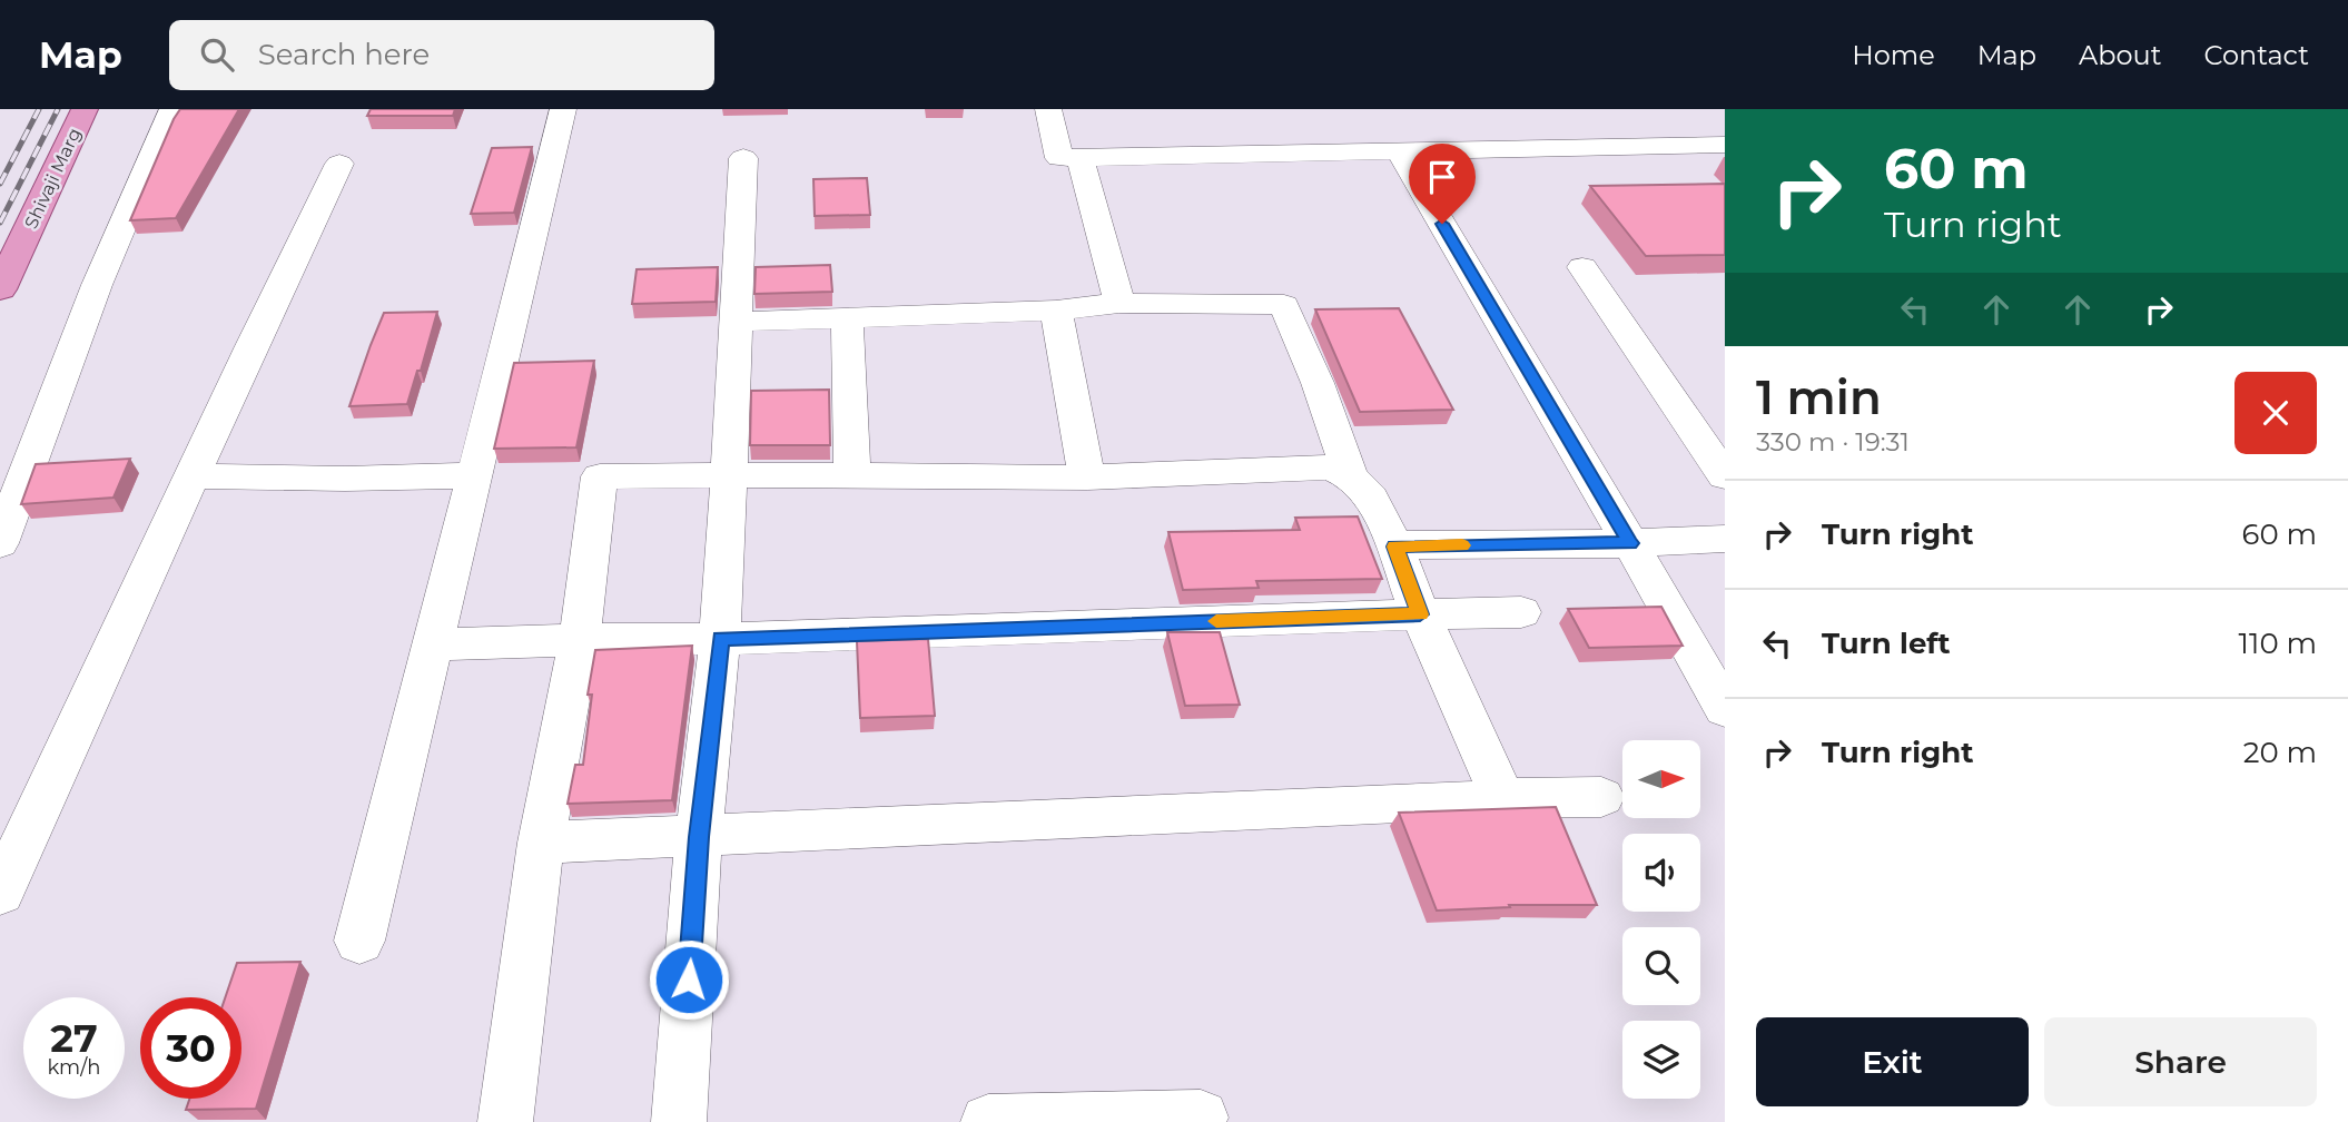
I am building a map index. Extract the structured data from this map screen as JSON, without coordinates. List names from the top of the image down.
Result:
{
  "streets": {
    "main road": ["Shivaji Marg"]
  },
  "north": "right",
  "page": {
    "header": "Map",
    "search": "Search here",
    "nav": [
      "Home",
      "Map",
      "About",
      "Contact"
    ],
    "turn": ["60 m", "Turn right"],
    "heading": ["1 min", "330 m · 19:31"],
    "list": [
      {
        "name": "Turn right",
        "value": "60 m"
      },
      {
        "name": "Turn left",
        "value": "110 m"
      },
      {
        "name": "Turn right",
        "value": "20 m"
      }
    ],
    "speed": "27 km/h",
    "limit": "30",
    "buttons": ["Exit", "Share"]
  }
}
